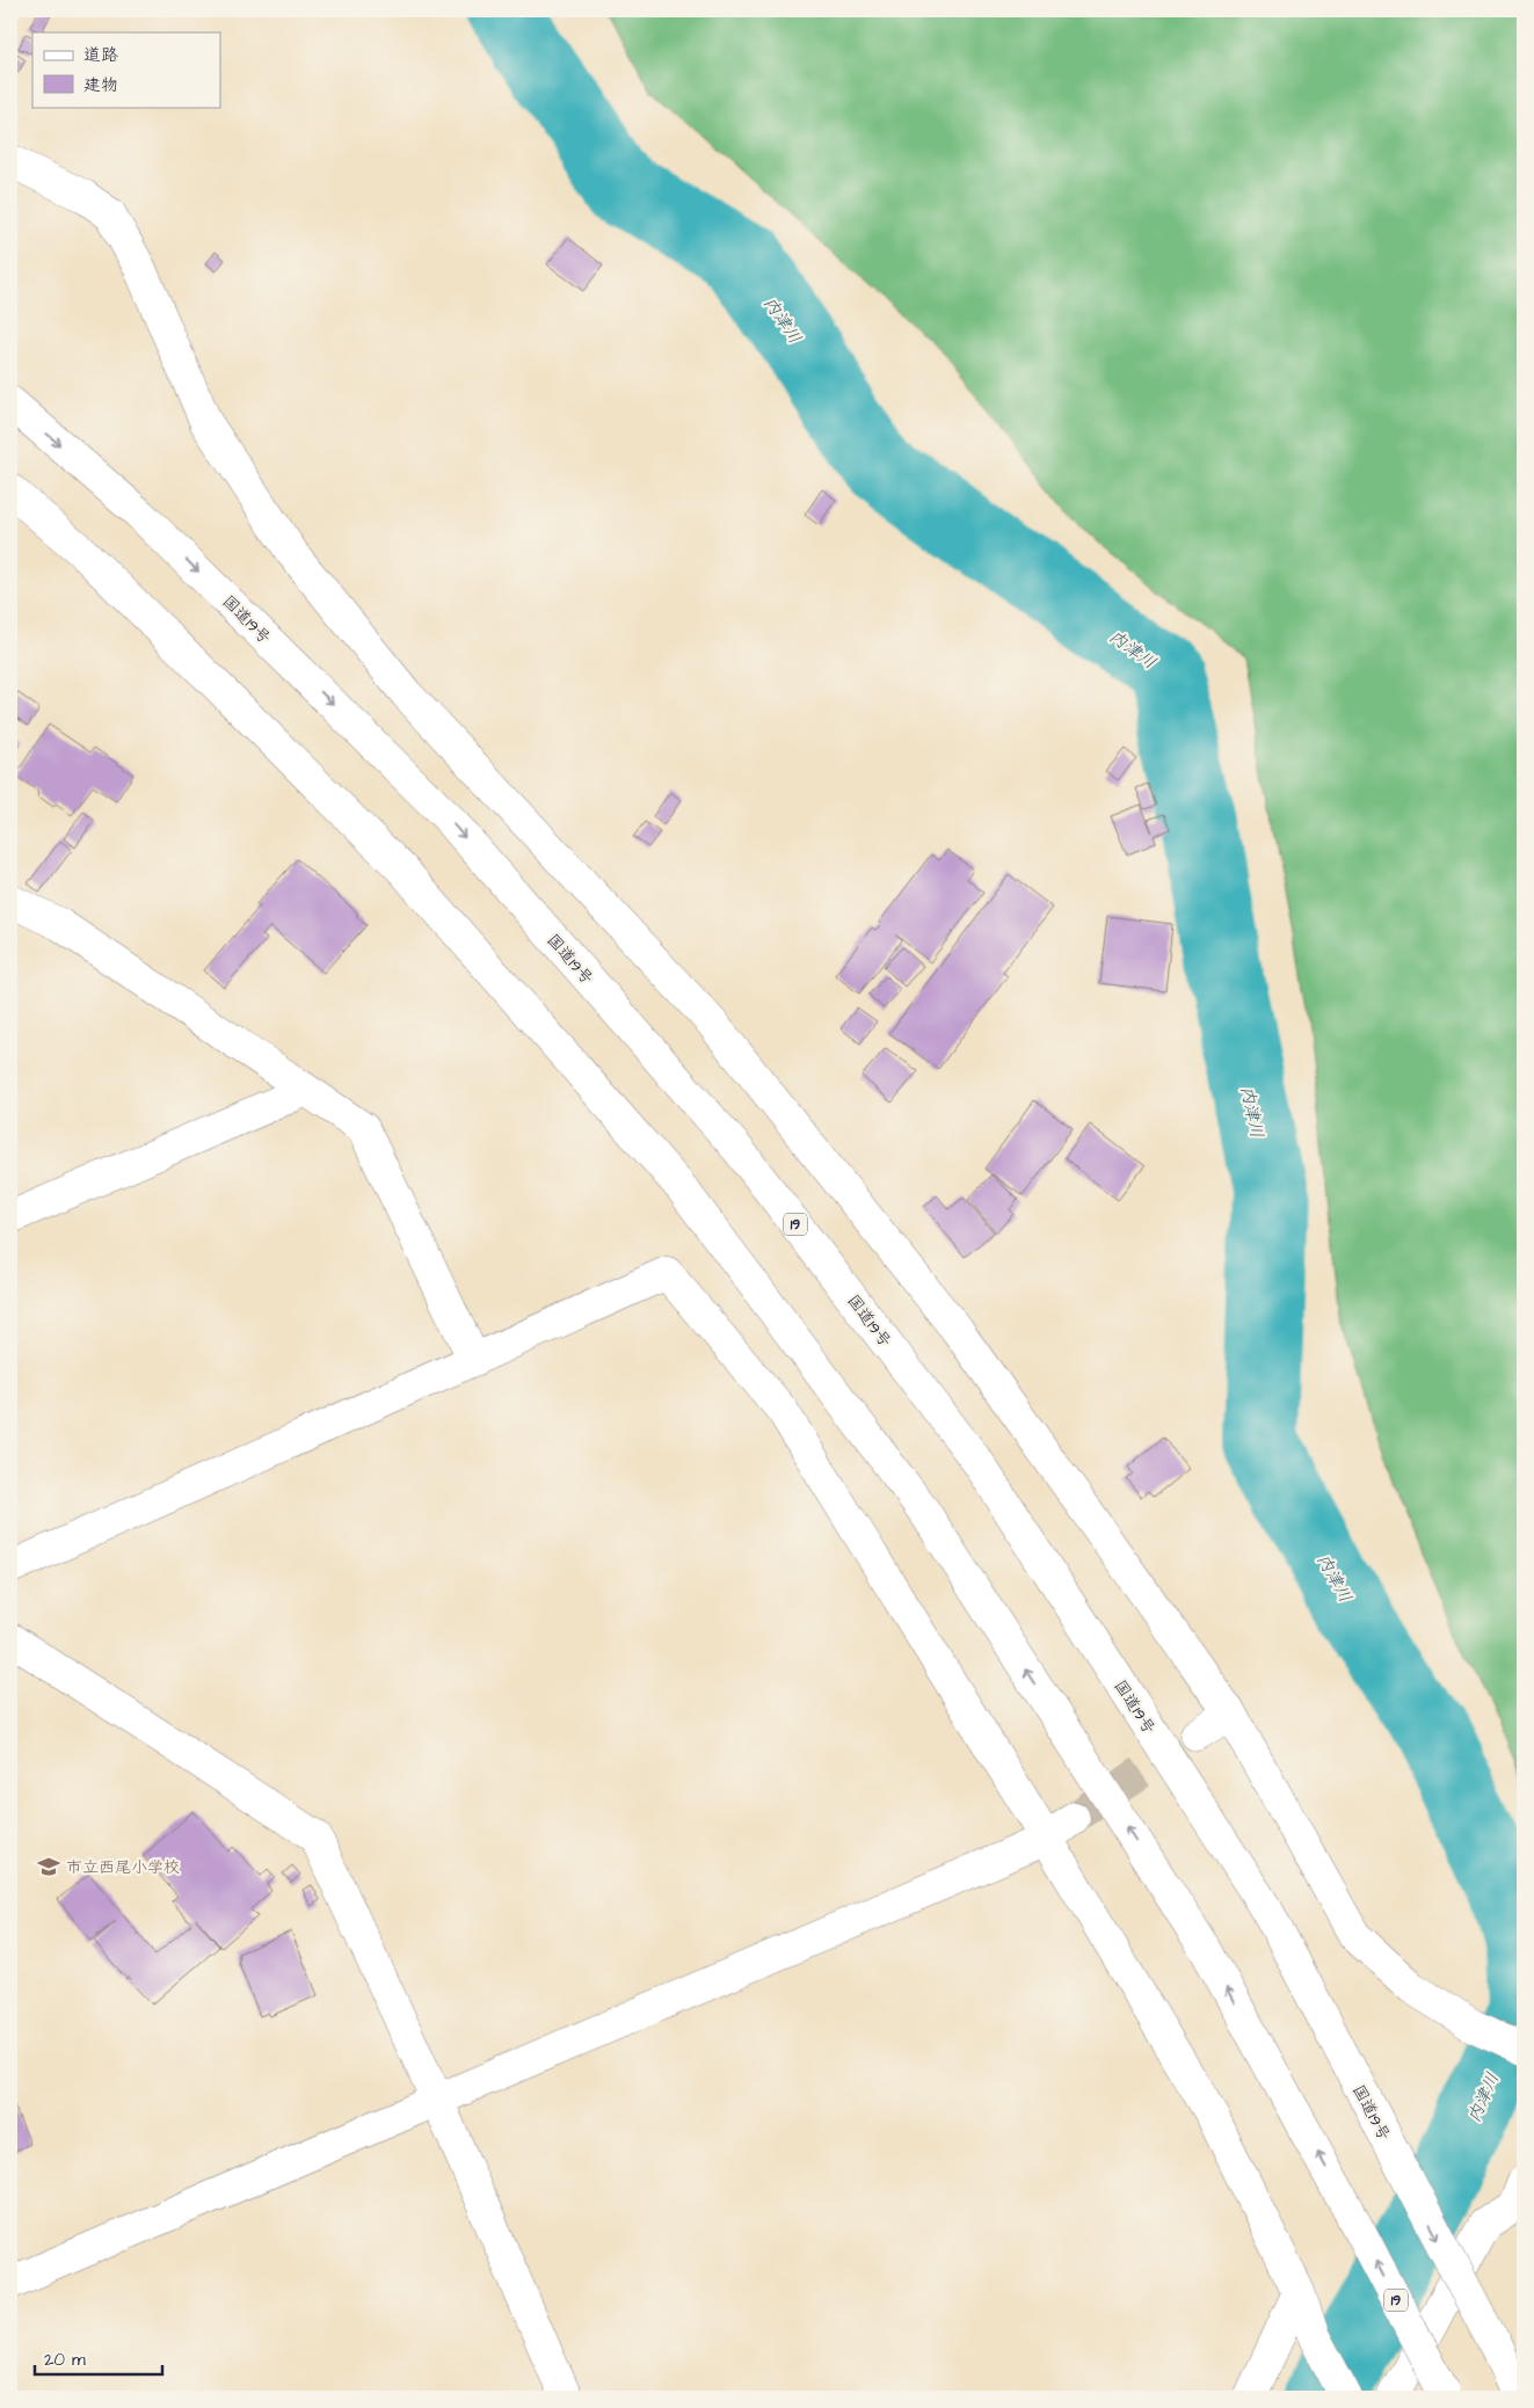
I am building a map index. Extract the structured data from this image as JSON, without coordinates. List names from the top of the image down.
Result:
{
  "streets": {
    "main road": ["国道19号", "19"]
  },
  "water": ["内津川"],
  "places": {
    "school or university": ["市立西尾小学校"]
  },
  "legend": ["道路", "建物"],
  "scale_bar": "20 m"
}
